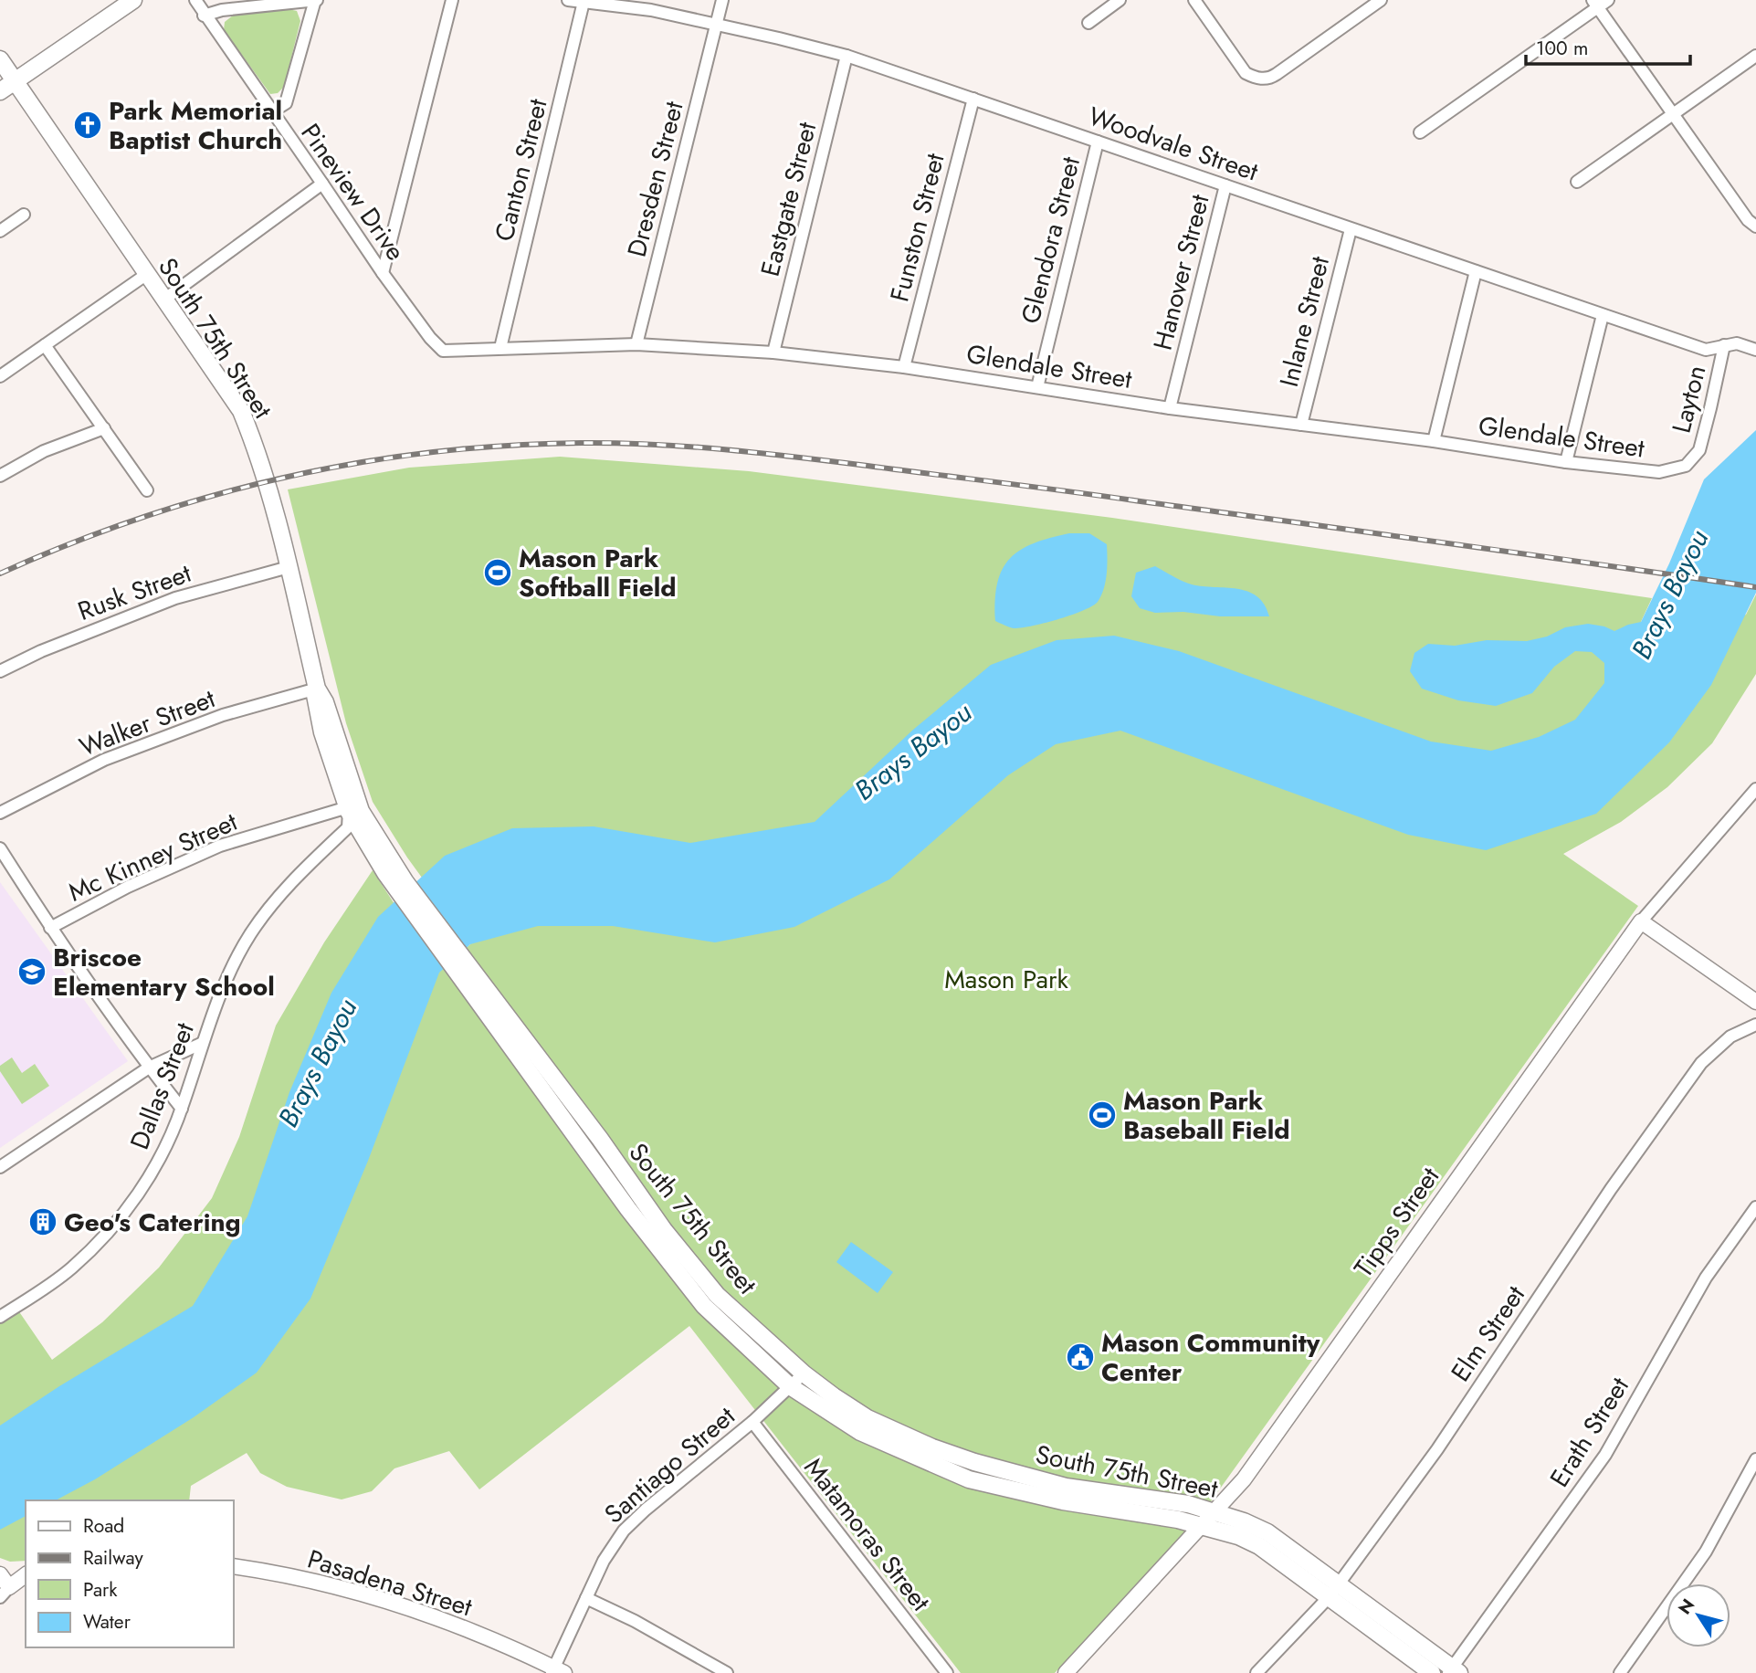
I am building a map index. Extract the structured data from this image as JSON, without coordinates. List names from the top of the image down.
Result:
{
  "streets": {
    "main road": ["South 75th Street"],
    "street": [
      "Woodvale Street",
      "Canton Street",
      "Dresden Street",
      "Pineview Drive",
      "Eastgate Street",
      "Funston Street",
      "Glendora Street",
      "Hanover Street",
      "Inlane Street",
      "Glendale Street",
      "Layton",
      "Rusk Street",
      "Walker Street",
      "Mc Kinney Street",
      "Dallas Street",
      "Tipps Street",
      "Elm Street",
      "Erath Street",
      "Santiago Street",
      "Matamoras Street",
      "Pasadena Street"
    ]
  },
  "crossings": [
    ["Woodvale Street", "Canton Street"],
    ["Woodvale Street", "Dresden Street"],
    ["Woodvale Street", "Eastgate Street"],
    ["Woodvale Street", "Funston Street"],
    ["Woodvale Street", "Glendora Street"],
    ["Woodvale Street", "Hanover Street"],
    ["Woodvale Street", "Inlane Street"],
    ["Woodvale Street", "Layton"],
    ["Canton Street", "Glendale Street"],
    ["Dresden Street", "Glendale Street"],
    ["Pineview Drive", "Glendale Street"],
    ["Eastgate Street", "Glendale Street"],
    ["Funston Street", "Glendale Street"],
    ["Glendora Street", "Glendale Street"],
    ["Hanover Street", "Glendale Street"],
    ["Inlane Street", "Glendale Street"],
    ["South 75th Street", "Rusk Street"],
    ["South 75th Street", "Walker Street"],
    ["South 75th Street", "Mc Kinney Street"],
    ["South 75th Street", "Dallas Street"],
    ["South 75th Street", "Tipps Street"],
    ["South 75th Street", "Elm Street"],
    ["South 75th Street", "Erath Street"],
    ["South 75th Street", "Santiago Street"],
    ["Glendale Street", "Layton"],
    ["Mc Kinney Street", "Dallas Street"],
    ["Santiago Street", "Matamoras Street"],
    ["Santiago Street", "Pasadena Street"]
  ],
  "water": ["Brays Bayou"],
  "parks": ["Mason Park"],
  "places": {
    "church": ["Park Memorial Baptist Church"],
    "sports": ["Mason Park Softball Field", "Mason Park Baseball Field"],
    "school or university": ["Briscoe Elementary School"],
    "building": ["Geo's Catering"],
    "public building": ["Mason Community Center"]
  },
  "legend": [
    "Road",
    "Railway",
    "Park",
    "Water"
  ],
  "scale_bar": "100 m",
  "north": "top left"
}
